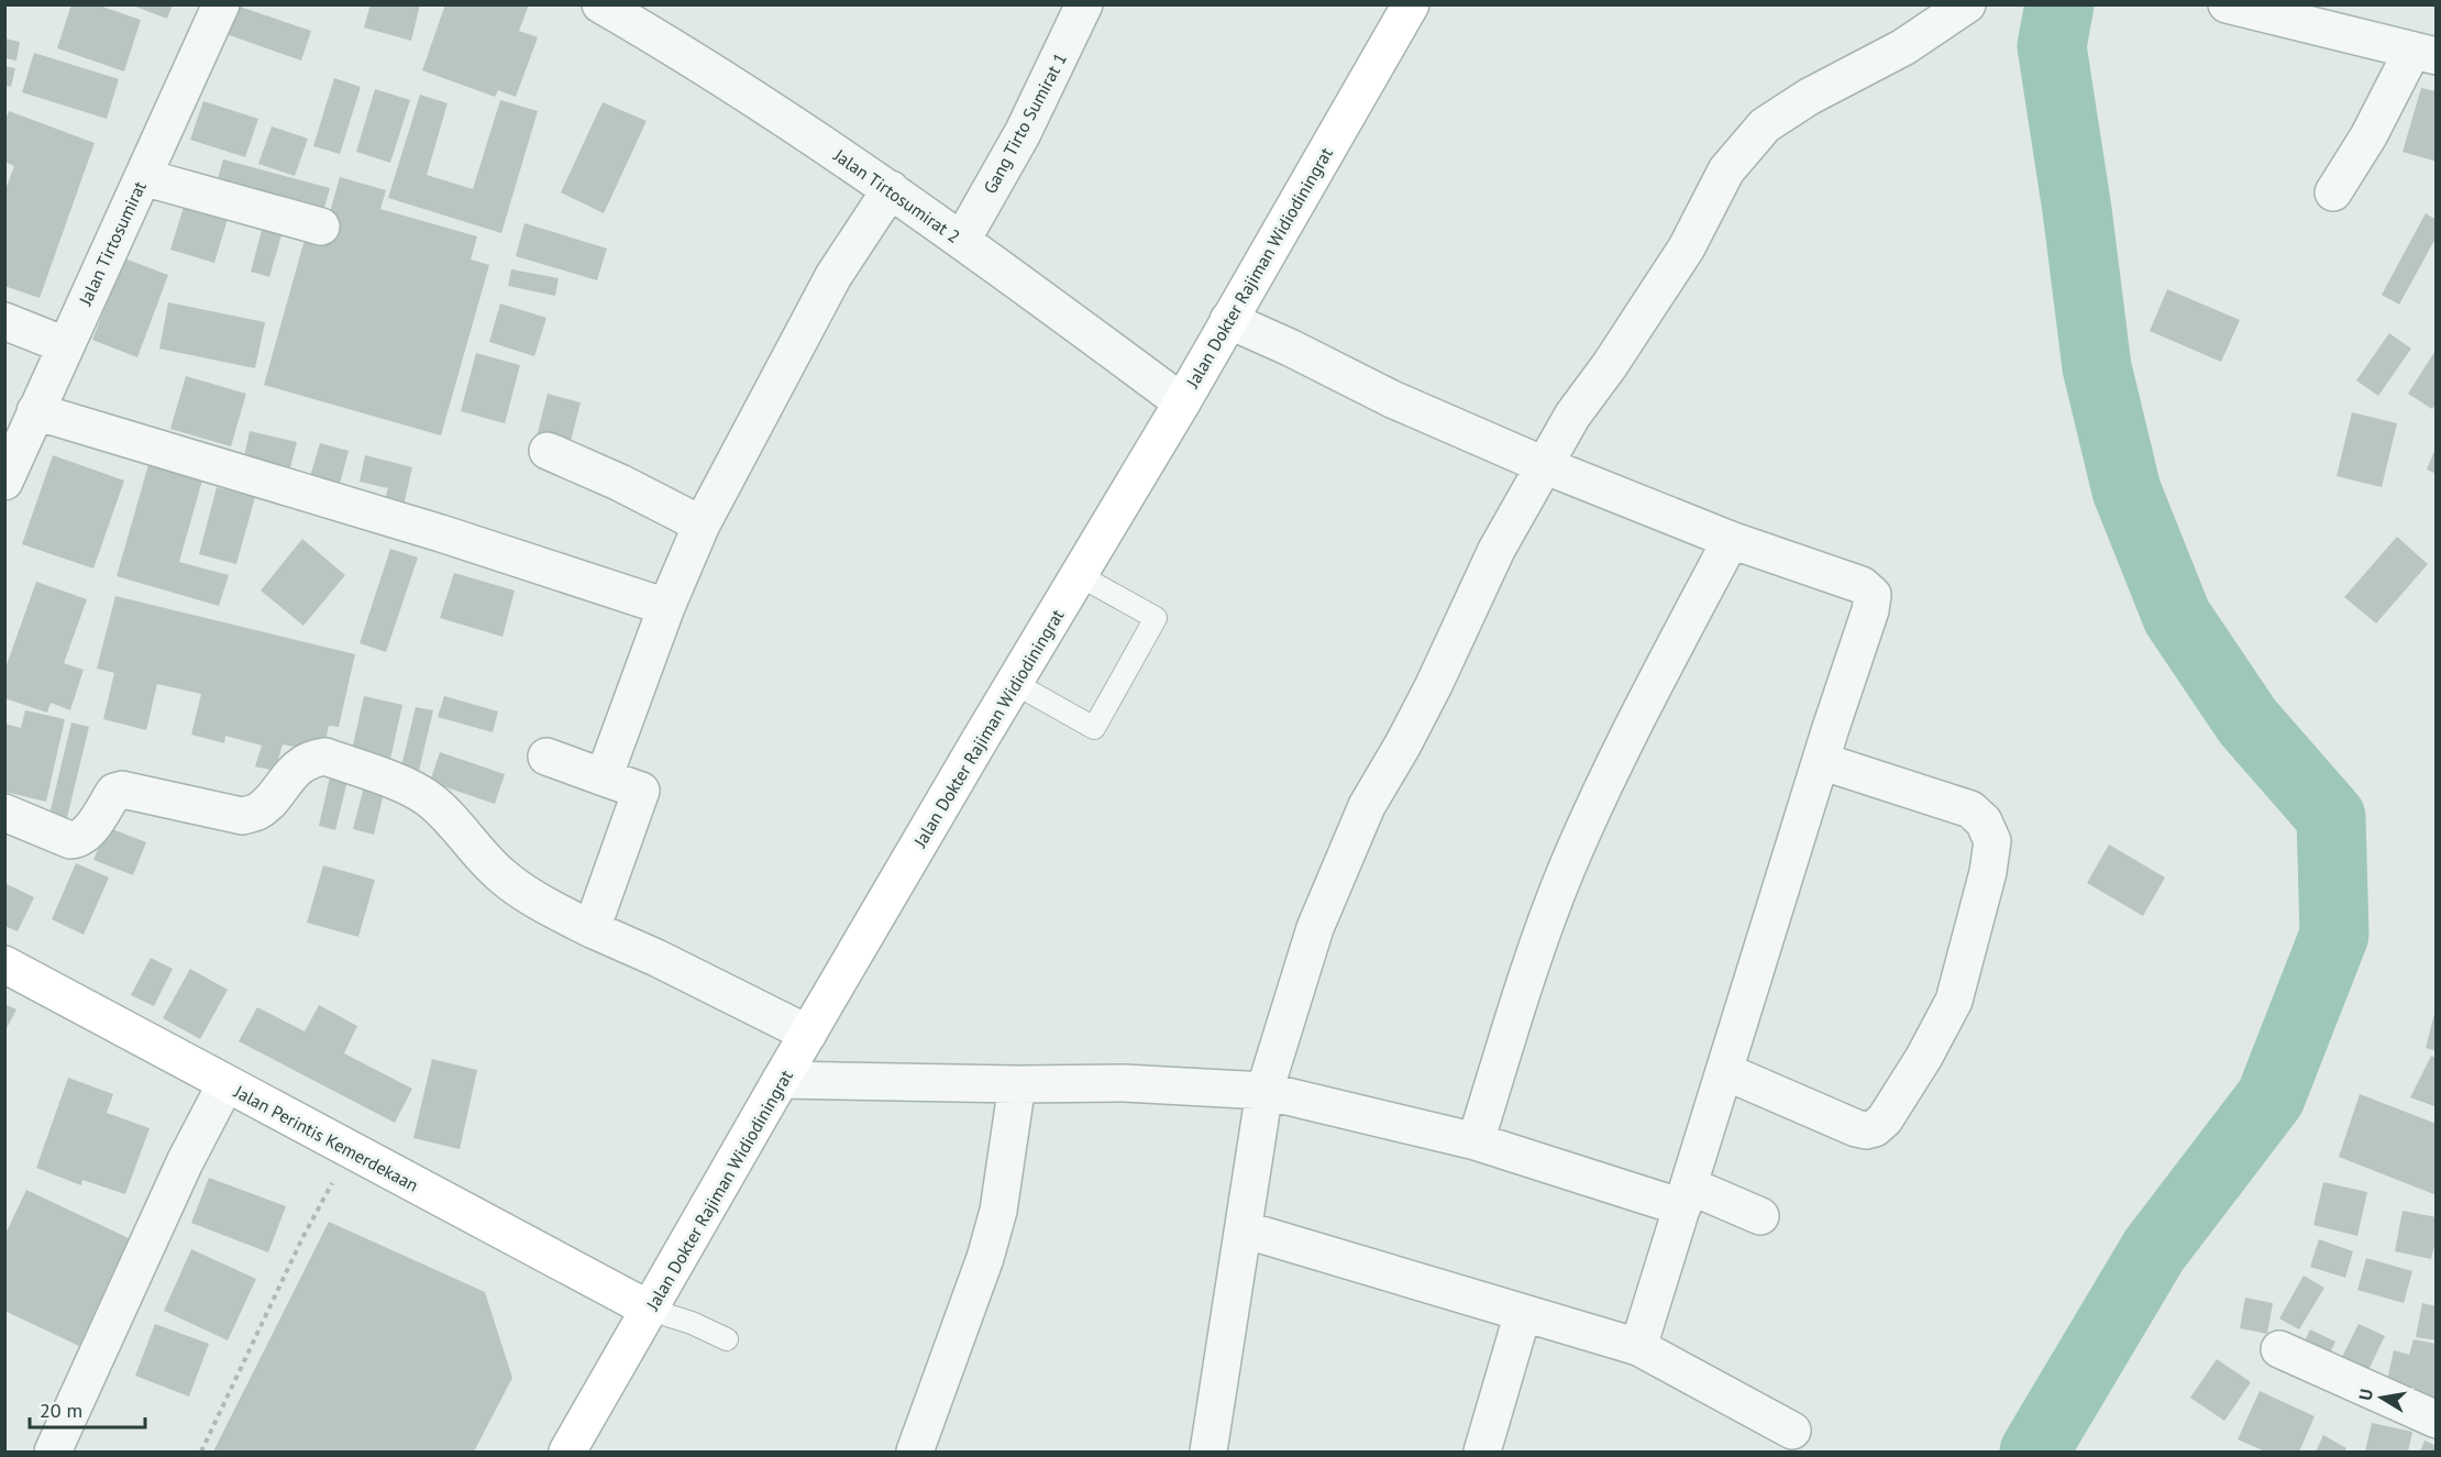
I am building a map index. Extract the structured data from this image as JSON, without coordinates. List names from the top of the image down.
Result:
{
  "streets": {
    "main road": ["Jalan Dokter Rajiman Widiodiningrat", "Jalan Perintis Kemerdekaan"],
    "street": ["Gang Tirto Sumirat 1", "Jalan Tirtosumirat 2", "Jalan Tirtosumirat"]
  },
  "crossings": [
    ["Gang Tirto Sumirat 1", "Jalan Tirtosumirat 2"],
    ["Jalan Tirtosumirat 2", "Jalan Dokter Rajiman Widiodiningrat"],
    ["Jalan Dokter Rajiman Widiodiningrat", "Jalan Perintis Kemerdekaan"]
  ],
  "scale_bar": "20 m",
  "north": "left"
}
